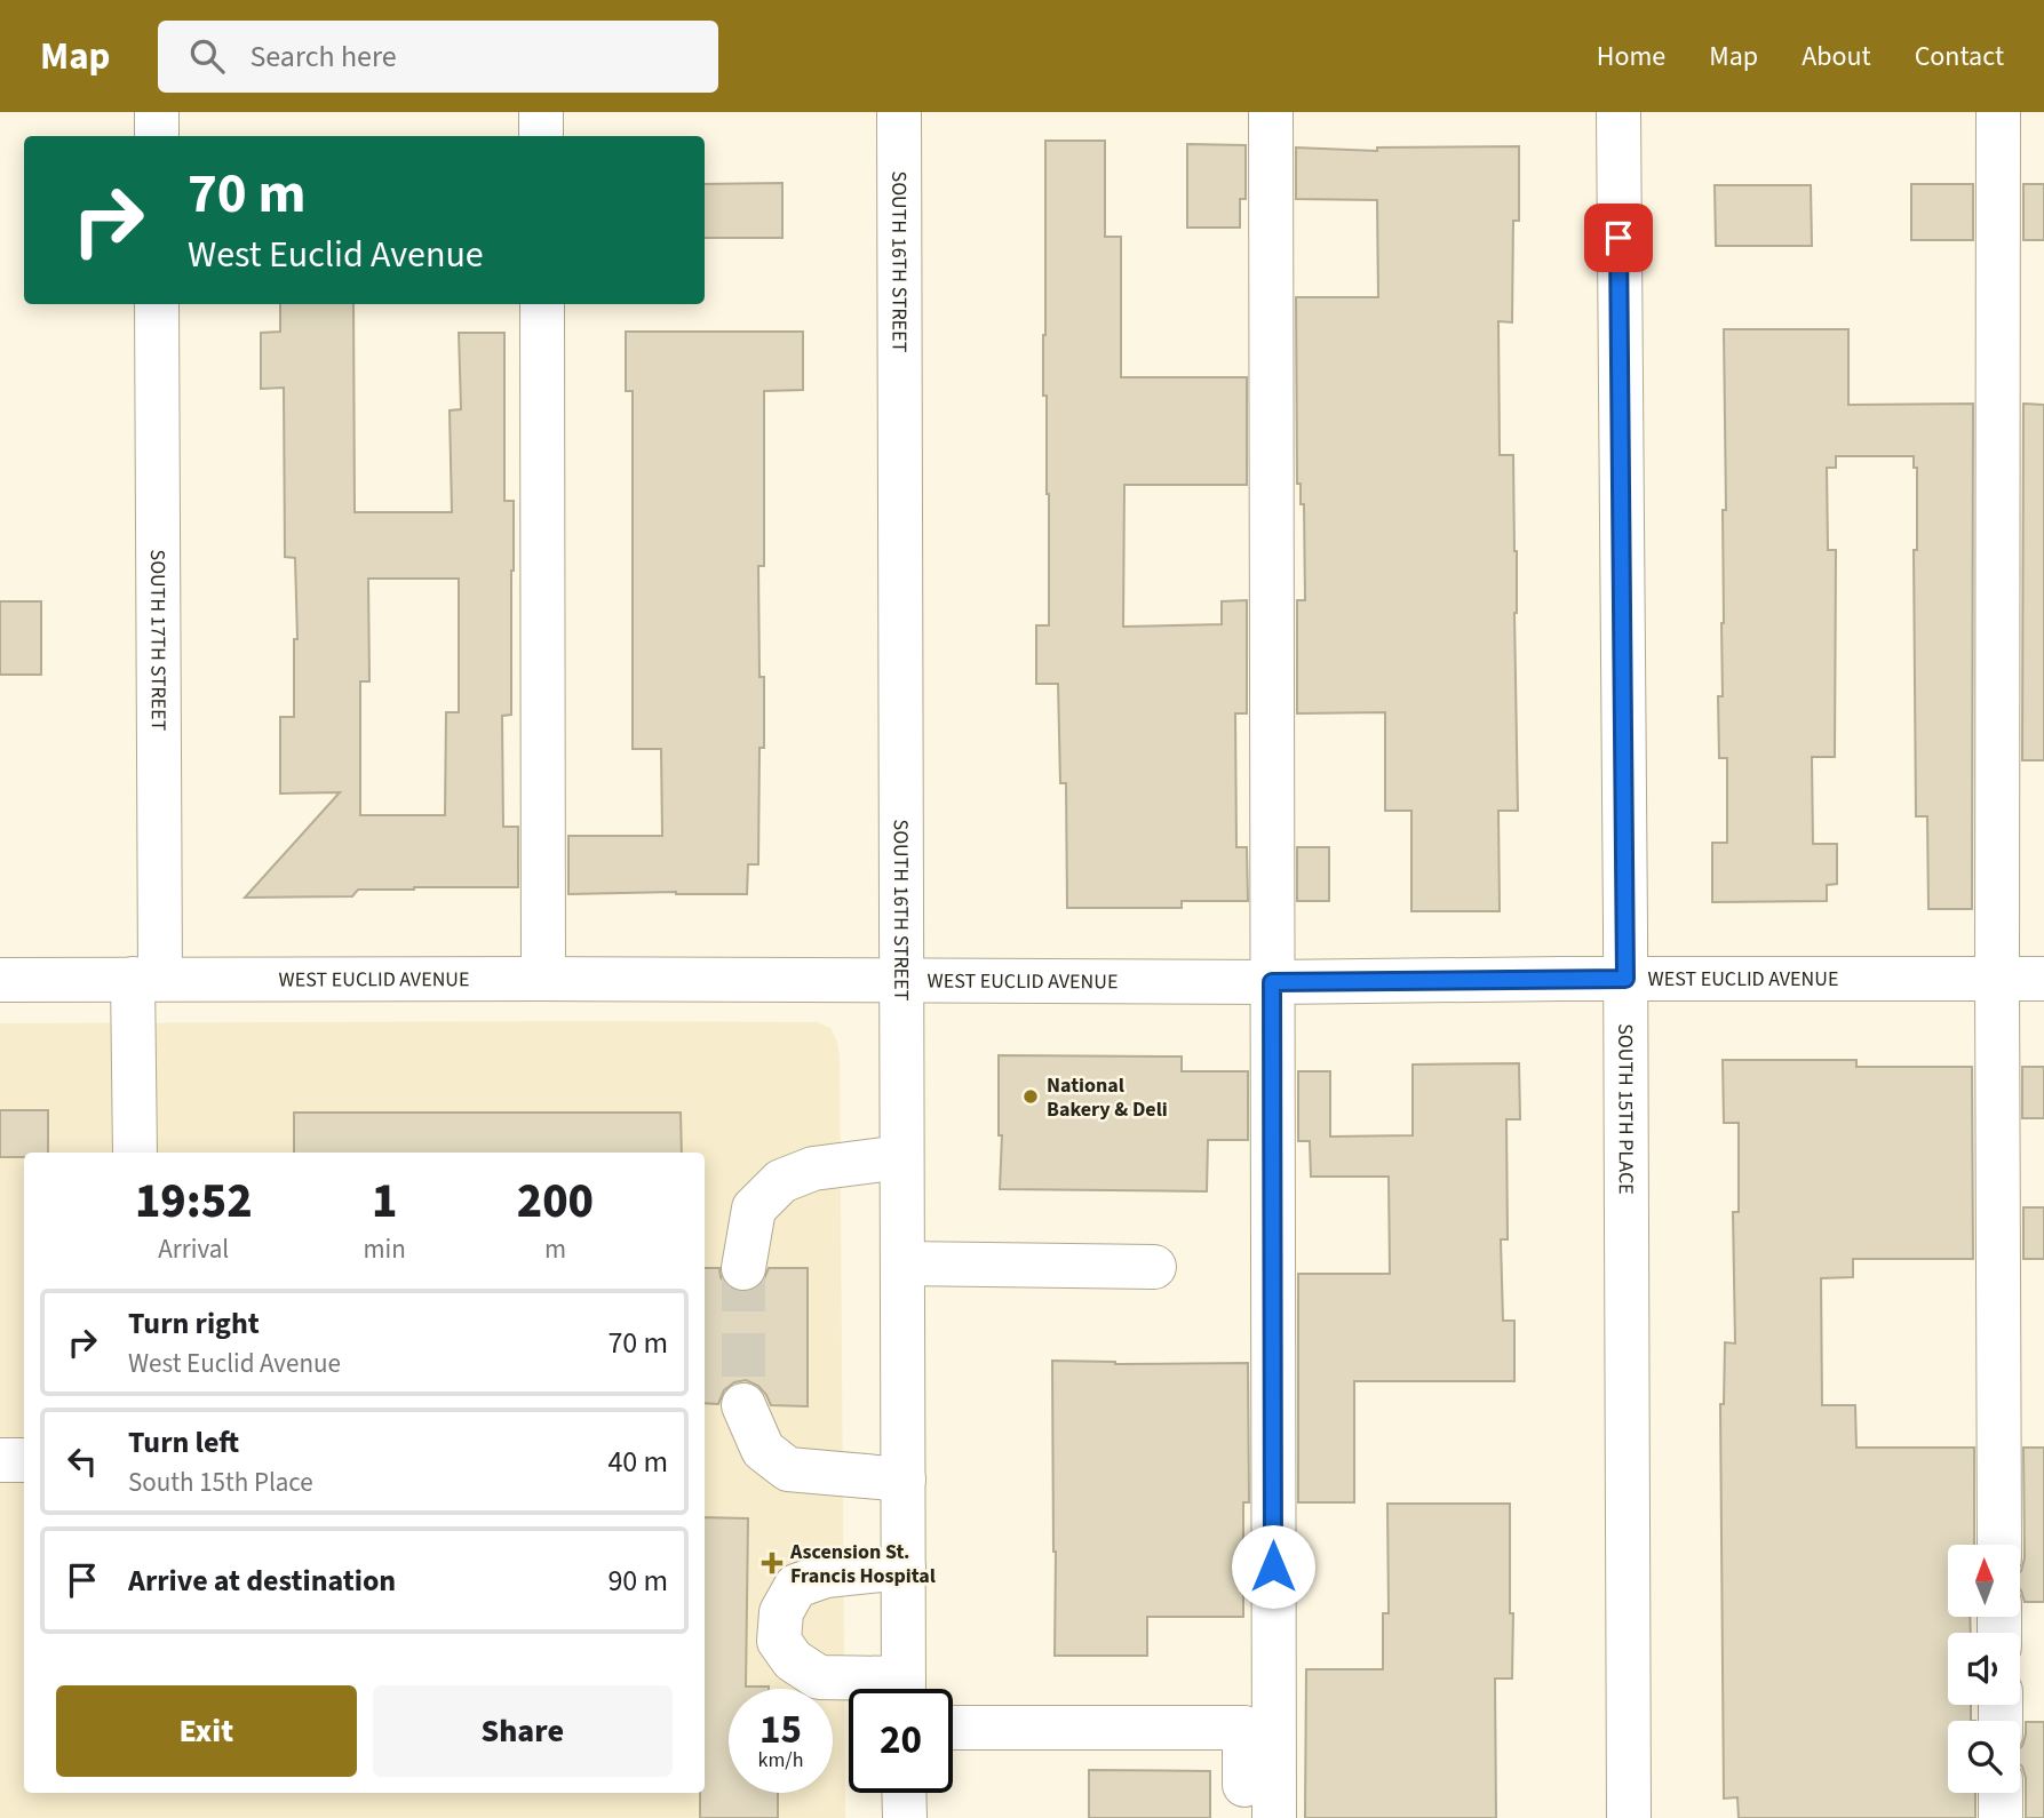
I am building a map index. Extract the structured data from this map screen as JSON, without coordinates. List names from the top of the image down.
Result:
{
  "streets": {
    "street": [
      "SOUTH 16TH STREET",
      "SOUTH 17TH STREET",
      "WEST EUCLID AVENUE",
      "SOUTH 15TH PLACE"
    ]
  },
  "crossings": [
    ["SOUTH 16TH STREET", "WEST EUCLID AVENUE"],
    ["SOUTH 17TH STREET", "WEST EUCLID AVENUE"],
    ["WEST EUCLID AVENUE", "SOUTH 15TH PLACE"]
  ],
  "places": {
    "other": ["National Bakery & Deli"],
    "health": ["Ascension St. Francis Hospital"]
  },
  "north": "top",
  "page": {
    "header": "Map",
    "search": "Search here",
    "nav": [
      "Home",
      "Map",
      "About",
      "Contact"
    ],
    "turn": ["70 m", "West Euclid Avenue"],
    "eta": [
      "19:52",
      "Arrival",
      "1",
      "min",
      "200",
      "m"
    ],
    "list": [
      {
        "name": "Turn right",
        "note": "West Euclid Avenue",
        "value": "70 m"
      },
      {
        "name": "Turn left",
        "note": "South 15th Place",
        "value": "40 m"
      },
      {
        "name": "Arrive at destination",
        "value": "90 m"
      }
    ],
    "buttons": ["Exit", "Share"],
    "speed": "15 km/h",
    "limit": "20"
  }
}
